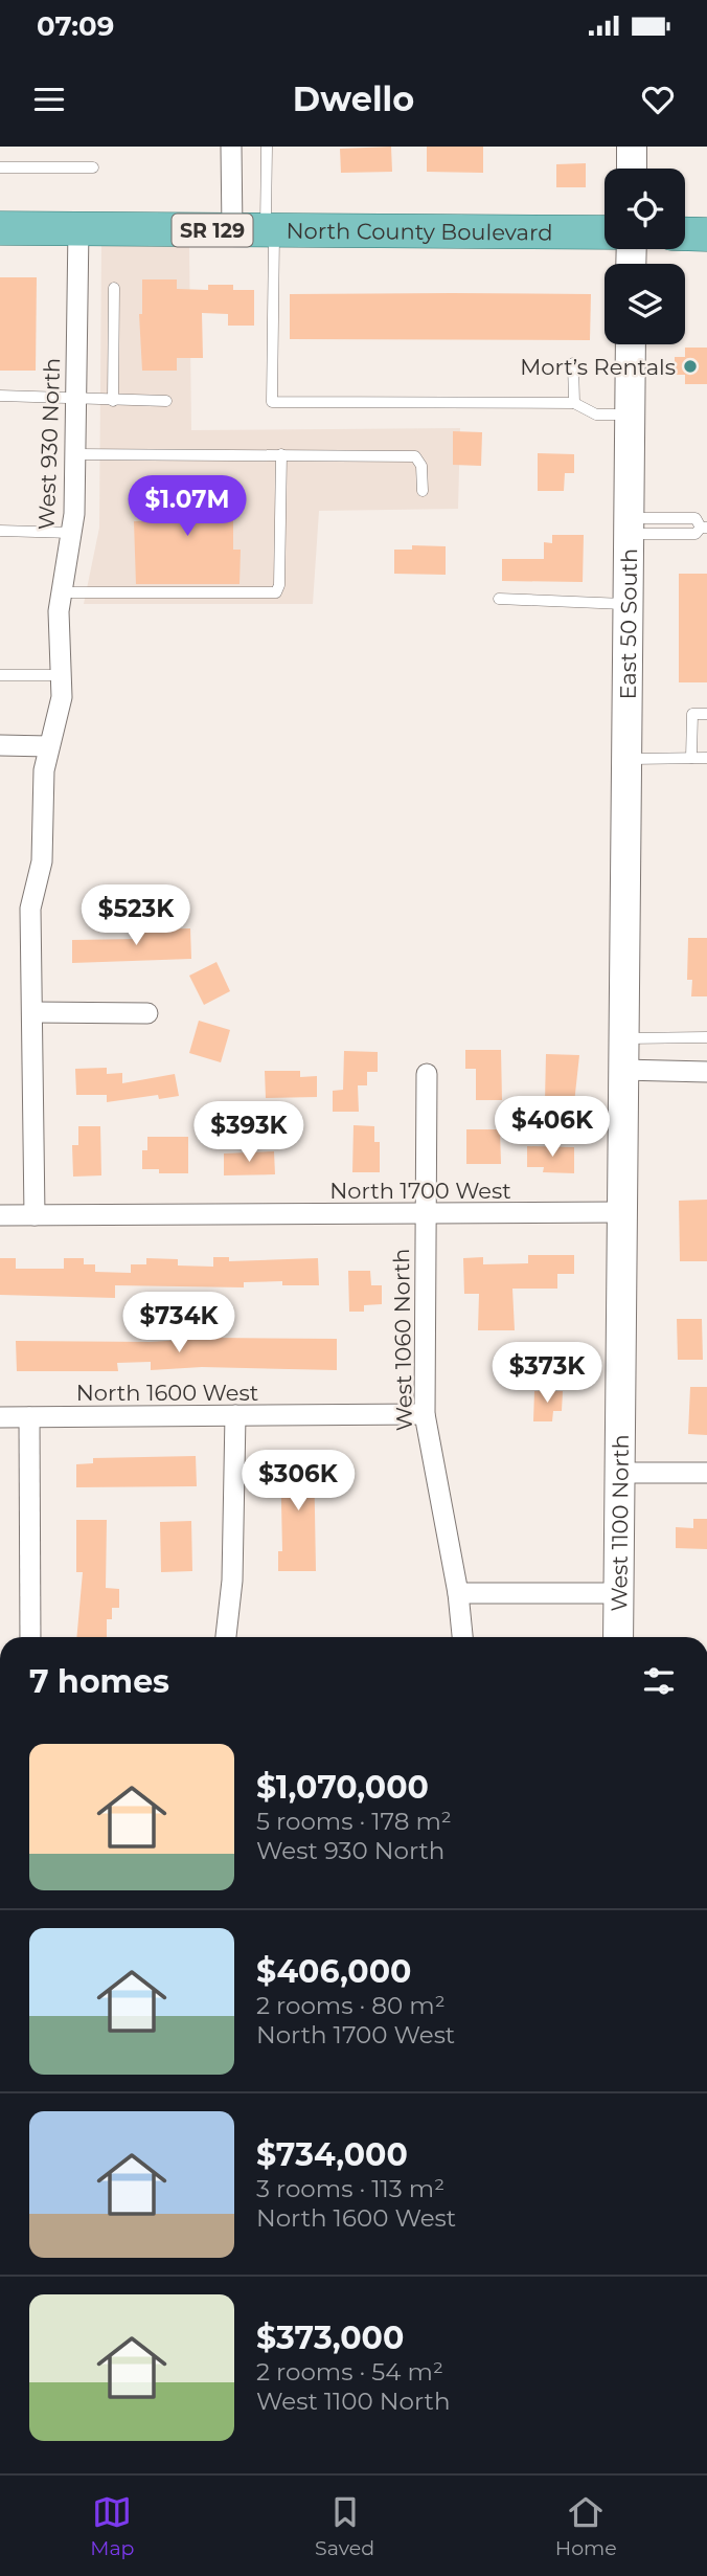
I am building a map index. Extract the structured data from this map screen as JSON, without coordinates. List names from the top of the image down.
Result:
{
  "streets": {
    "main road": [
      "SR 129",
      "North County Boulevard",
      "East 50 South",
      "West 1100 North"
    ],
    "street": [
      "West 930 North",
      "North 1700 West",
      "West 1060 North",
      "North 1600 West"
    ]
  },
  "crossings": [
    ["North County Boulevard", "West 930 North"],
    ["West 930 North", "North 1700 West"],
    ["East 50 South", "West 1100 North"],
    ["North 1700 West", "West 1060 North"],
    ["North 1700 West", "West 1100 North"],
    ["West 1060 North", "North 1600 West"]
  ],
  "places": ["Mort’s Rentals"],
  "page": {
    "status": "07:09",
    "header": "Dwello",
    "price": [
      "$1.07M",
      "$523K",
      "$406K",
      "$393K",
      "$734K",
      "$373K",
      "$306K"
    ],
    "heading": "7 homes",
    "list": [
      {
        "name": "$1,070,000",
        "note": "5 rooms · 178 m² · West 930 North"
      },
      {
        "name": "$406,000",
        "note": "2 rooms · 80 m² · North 1700 West"
      },
      {
        "name": "$734,000",
        "note": "3 rooms · 113 m² · North 1600 West"
      },
      {
        "name": "$373,000",
        "note": "2 rooms · 54 m² · West 1100 North"
      }
    ],
    "tabs": ["Map", "Saved", "Home"]
  }
}
